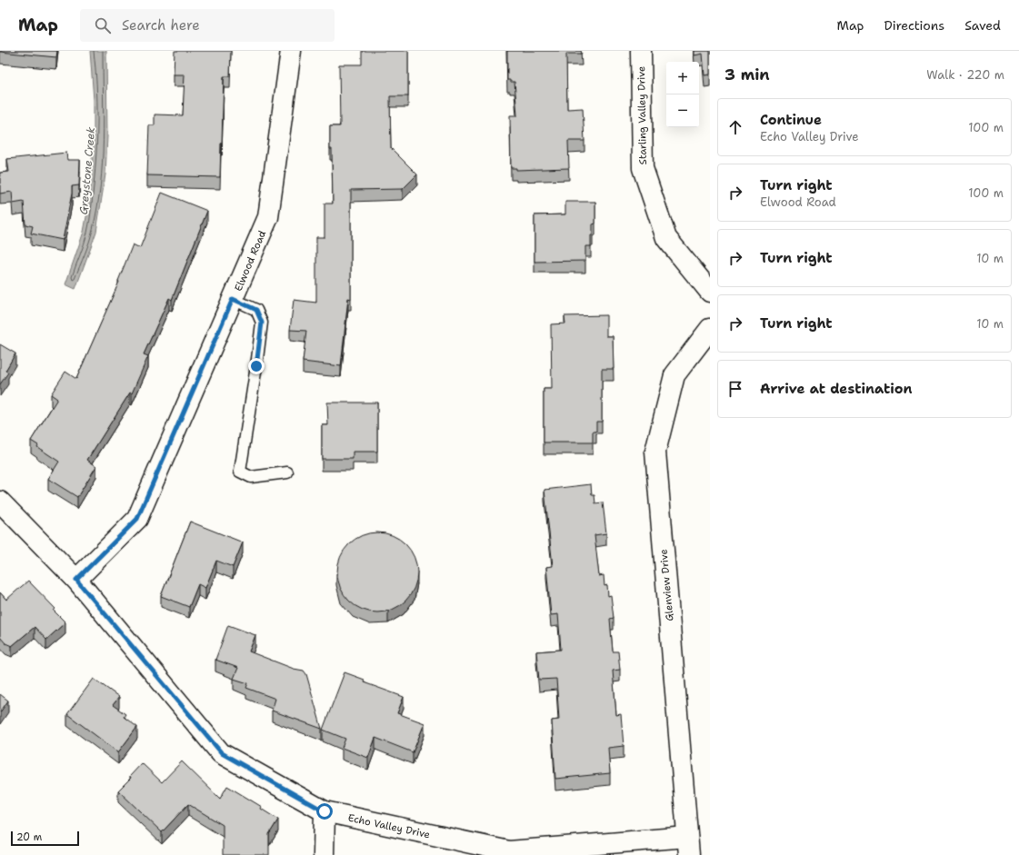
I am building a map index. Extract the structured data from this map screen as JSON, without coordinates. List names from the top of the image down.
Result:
{
  "streets": {
    "street": [
      "Starling Valley Drive",
      "Elwood Road",
      "Glenview Drive",
      "Echo Valley Drive"
    ]
  },
  "crossings": [
    ["Elwood Road", "Echo Valley Drive"],
    ["Glenview Drive", "Echo Valley Drive"]
  ],
  "water": ["Greystone Creek"],
  "scale_bar": "20 m",
  "page": {
    "header": "Map",
    "search": "Search here",
    "nav": ["Map", "Directions", "Saved"],
    "heading": ["3 min", "Walk · 220 m"],
    "map_buttons": ["+", "−"],
    "list": [
      ["Continue", "Echo Valley Drive", "100 m"],
      ["Turn right", "Elwood Road", "100 m"],
      ["Turn right", "10 m"],
      ["Turn right", "10 m"],
      "Arrive at destination"
    ],
    "scale": "20 m"
  }
}
